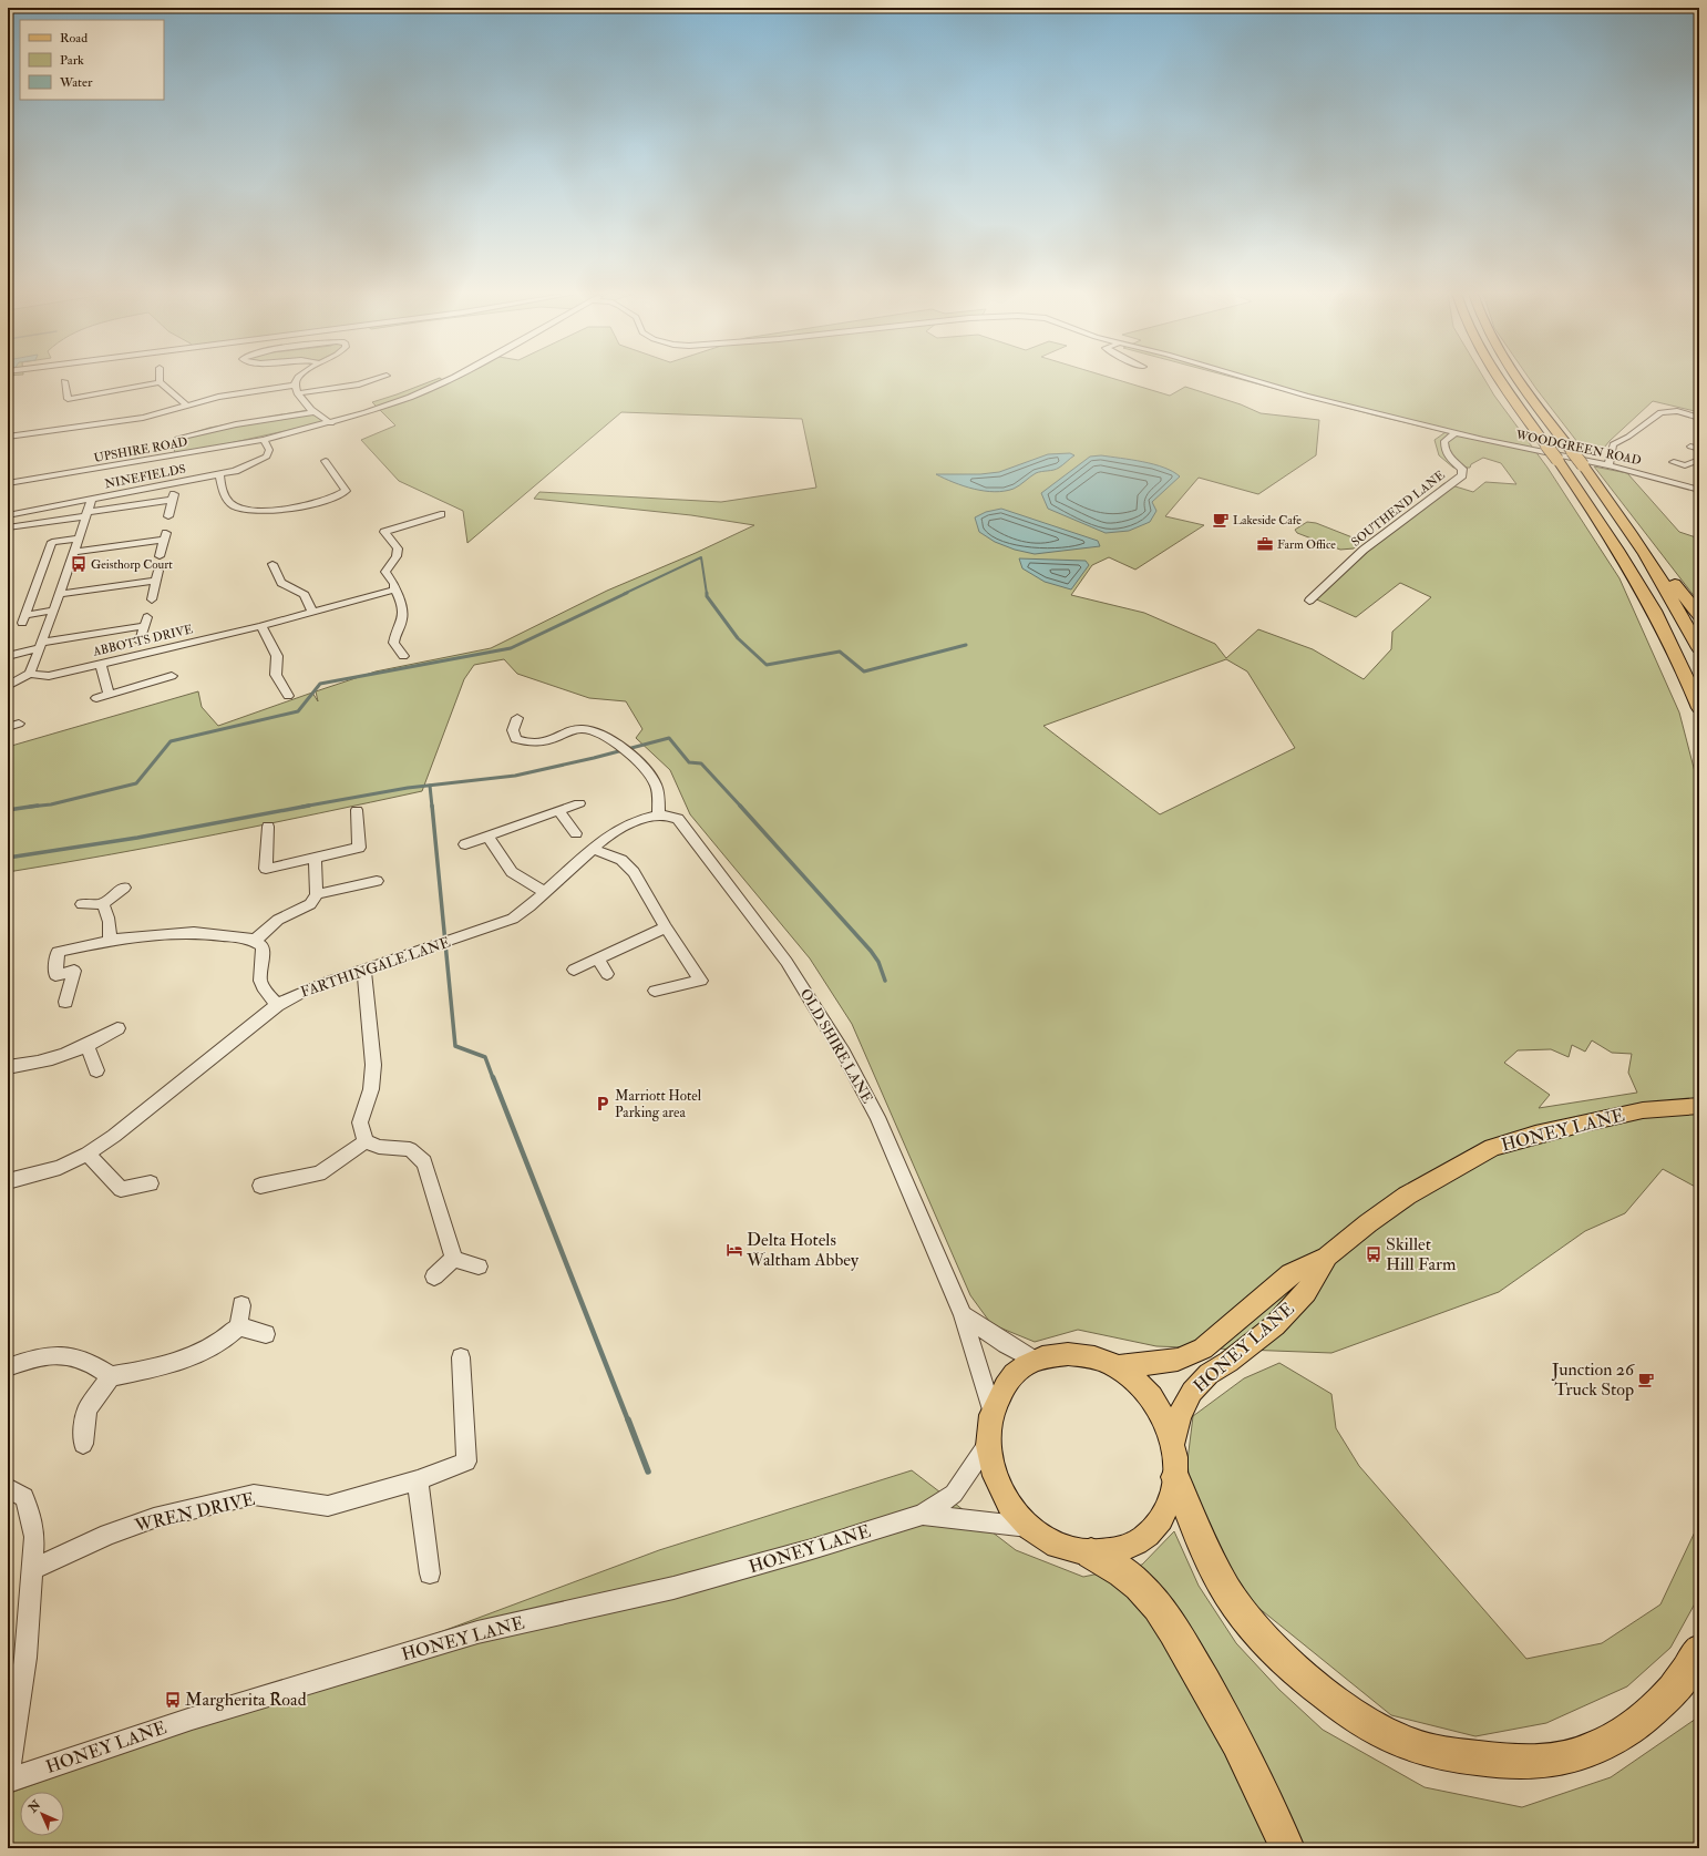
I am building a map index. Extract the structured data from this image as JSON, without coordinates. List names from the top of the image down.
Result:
{
  "streets": {
    "main road": ["HONEY LANE"],
    "street": [
      "WOODGREEN ROAD",
      "UPSHIRE ROAD",
      "NINEFIELDS",
      "SOUTHEND LANE",
      "ABBOTTS DRIVE",
      "FARTHINGALE LANE",
      "OLD SHIRE LANE",
      "WREN DRIVE"
    ]
  },
  "crossings": [
    ["WOODGREEN ROAD", "SOUTHEND LANE"],
    ["UPSHIRE ROAD", "NINEFIELDS"],
    ["FARTHINGALE LANE", "OLD SHIRE LANE"]
  ],
  "places": {
    "cafe": ["Lakeside Cafe", "Junction 26 Truck Stop"],
    "office": ["Farm Office"],
    "bus stop": ["Geisthorp Court", "Skillet Hill Farm", "Margherita Road"],
    "parking": ["Marriott Hotel Parking area"],
    "hotel": ["Delta Hotels Waltham Abbey"]
  },
  "legend": ["Road", "Park", "Water"],
  "north": "top left"
}
